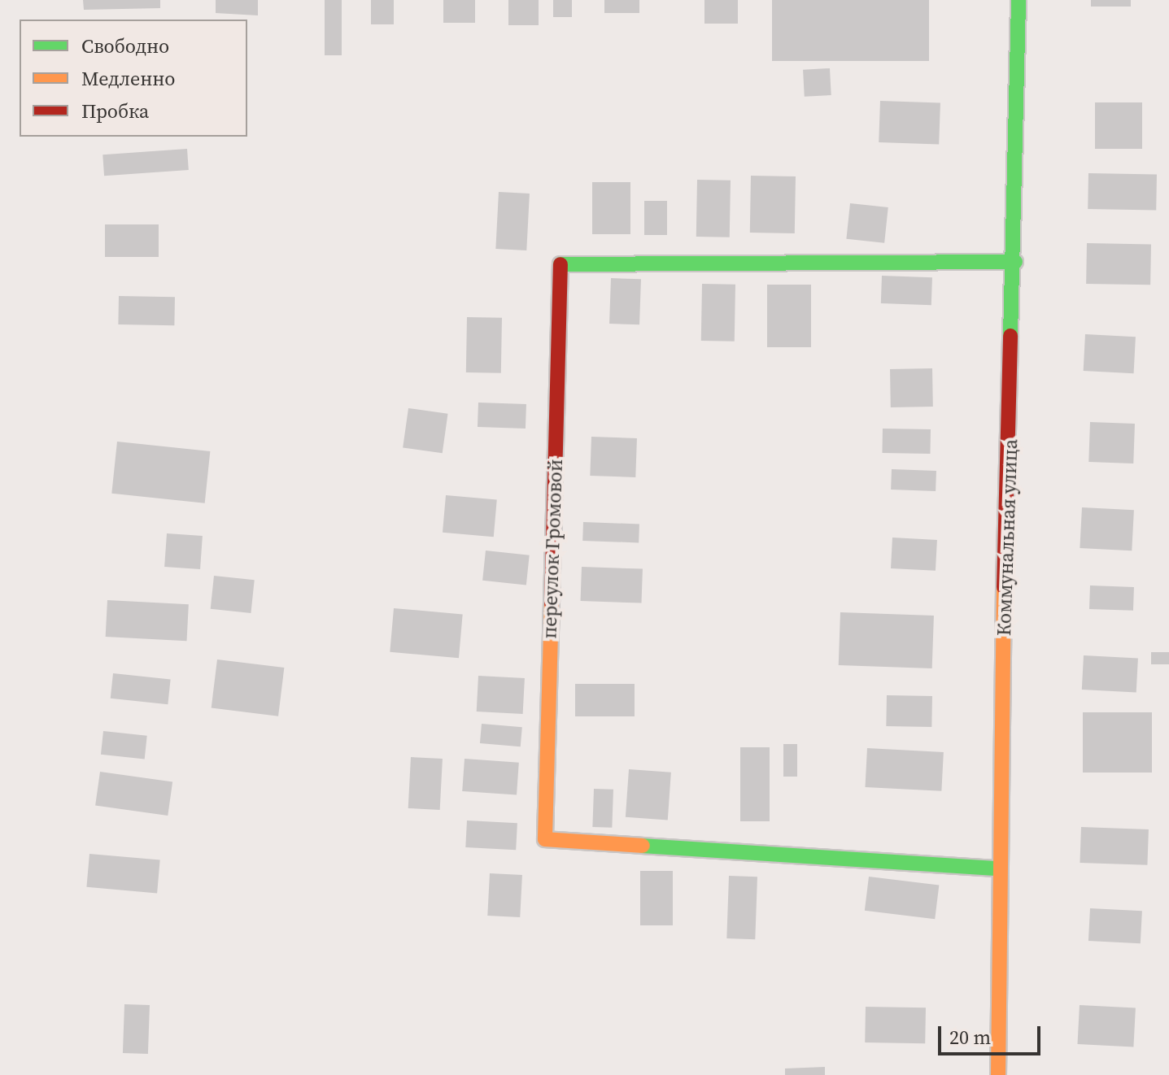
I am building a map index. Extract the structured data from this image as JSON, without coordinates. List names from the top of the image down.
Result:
{
  "streets": {
    "street": ["Коммунальная улица", "переулок Громовой"]
  },
  "crossings": [
    ["Коммунальная улица", "переулок Громовой"]
  ],
  "legend": ["Свободно", "Медленно", "Пробка"],
  "scale_bar": "20 m"
}
